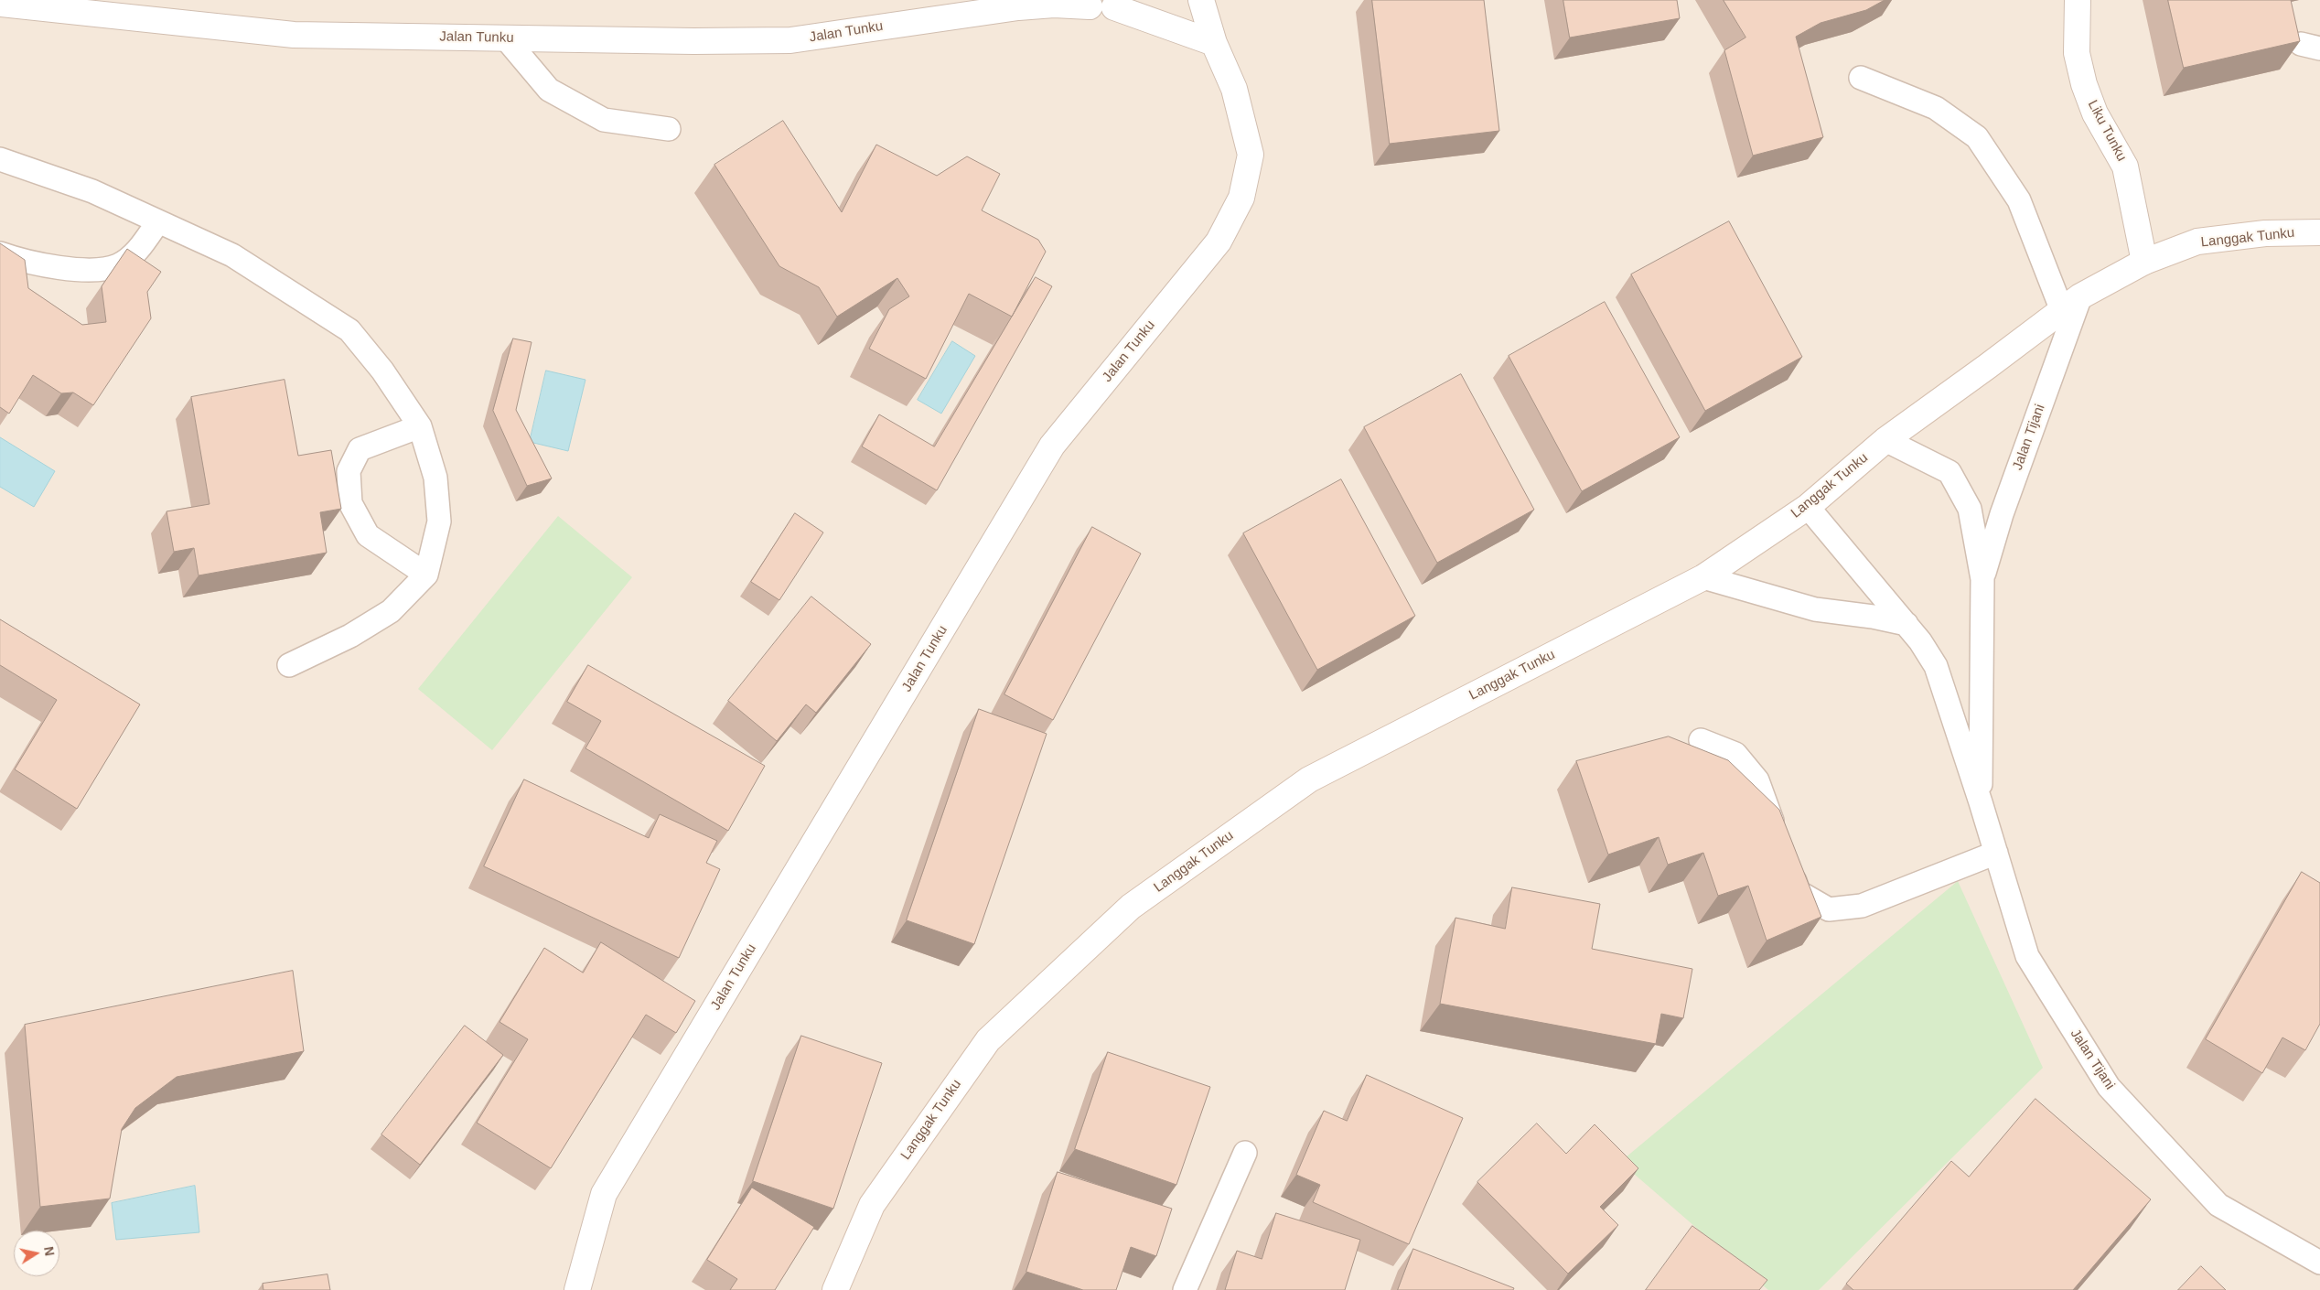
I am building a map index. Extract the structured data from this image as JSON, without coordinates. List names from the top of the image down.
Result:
{
  "streets": {
    "street": ["Jalan Tunku", "Liku Tunku", "Langgak Tunku"],
    "lane": ["Jalan Tijani"]
  },
  "crossings": [
    ["Liku Tunku", "Langgak Tunku"],
    ["Langgak Tunku", "Jalan Tijani"]
  ],
  "north": "right"
}
